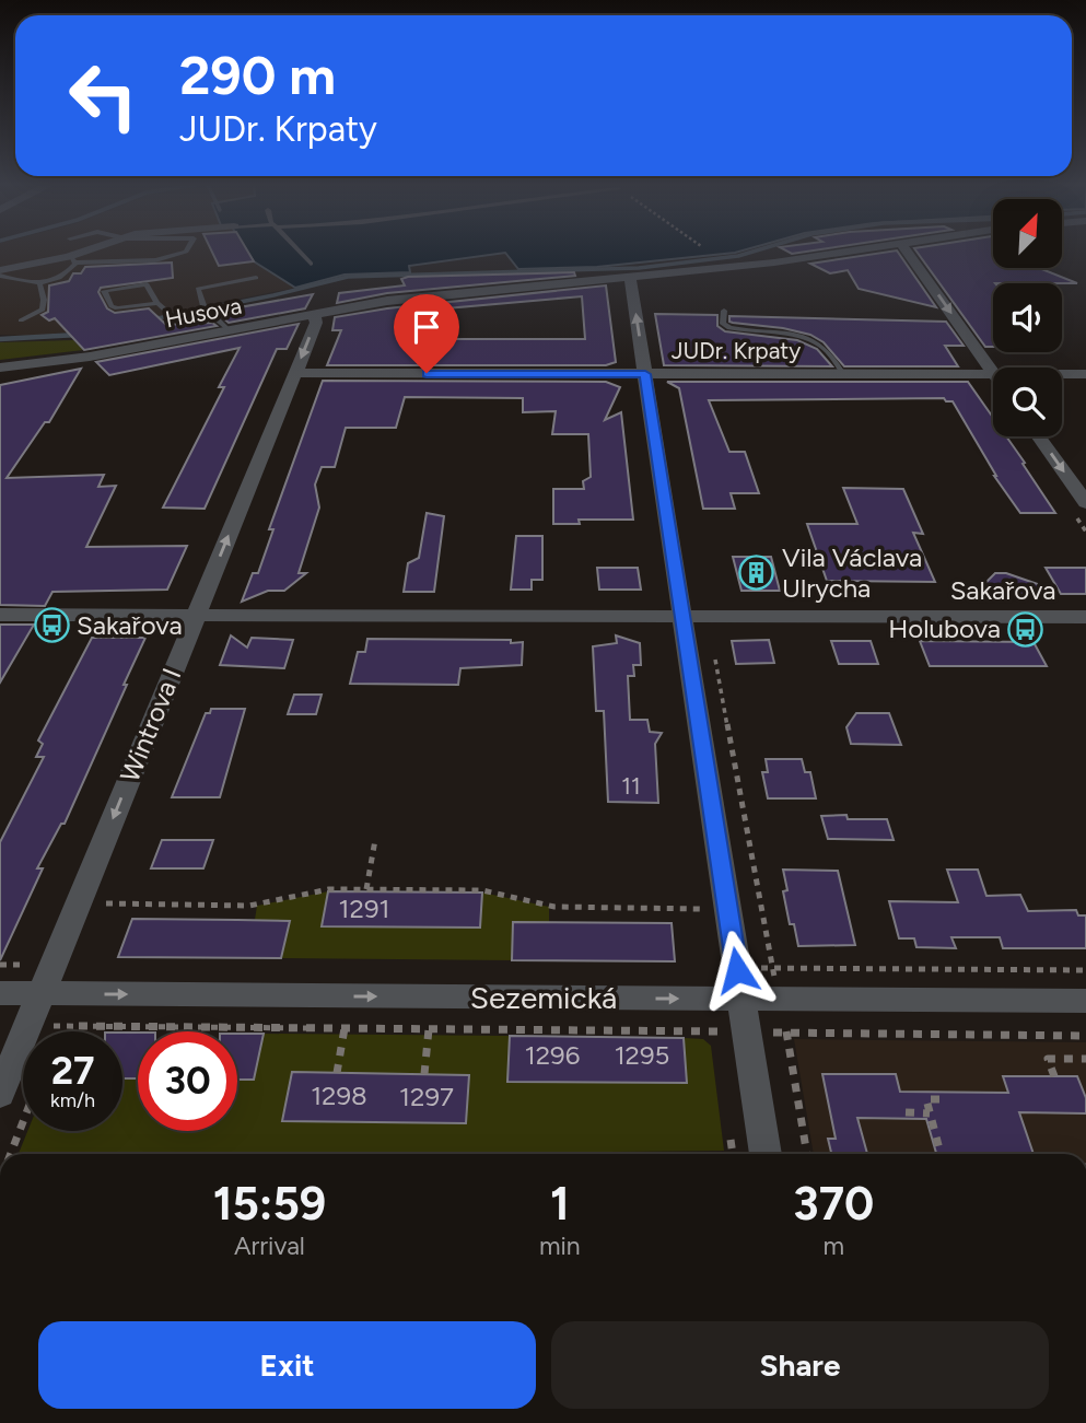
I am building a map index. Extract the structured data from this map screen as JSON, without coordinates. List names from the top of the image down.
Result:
{
  "streets": {
    "street": [
      "Husova",
      "JUDr. Krpaty",
      "Sakařova",
      "Wintrova I",
      "Sezemická"
    ]
  },
  "crossings": [
    ["Husova", "Wintrova I"],
    ["JUDr. Krpaty", "Wintrova I"],
    ["Sakařova", "Wintrova I"],
    ["Wintrova I", "Sezemická"]
  ],
  "one_way": ["Sezemická"],
  "places": {
    "building": ["Vila Václava Ulrycha"],
    "bus stop": ["Sakařova", "Holubova"]
  },
  "house_numbers": [
    "11",
    "1291",
    "1296",
    "1295",
    "1298",
    "1297"
  ],
  "north": "top right",
  "page": {
    "turn": ["290 m", "JUDr. Krpaty"],
    "speed": "27 km/h",
    "limit": "30",
    "eta": [
      "15:59",
      "Arrival",
      "1",
      "min",
      "370",
      "m"
    ],
    "buttons": ["Exit", "Share"]
  }
}
